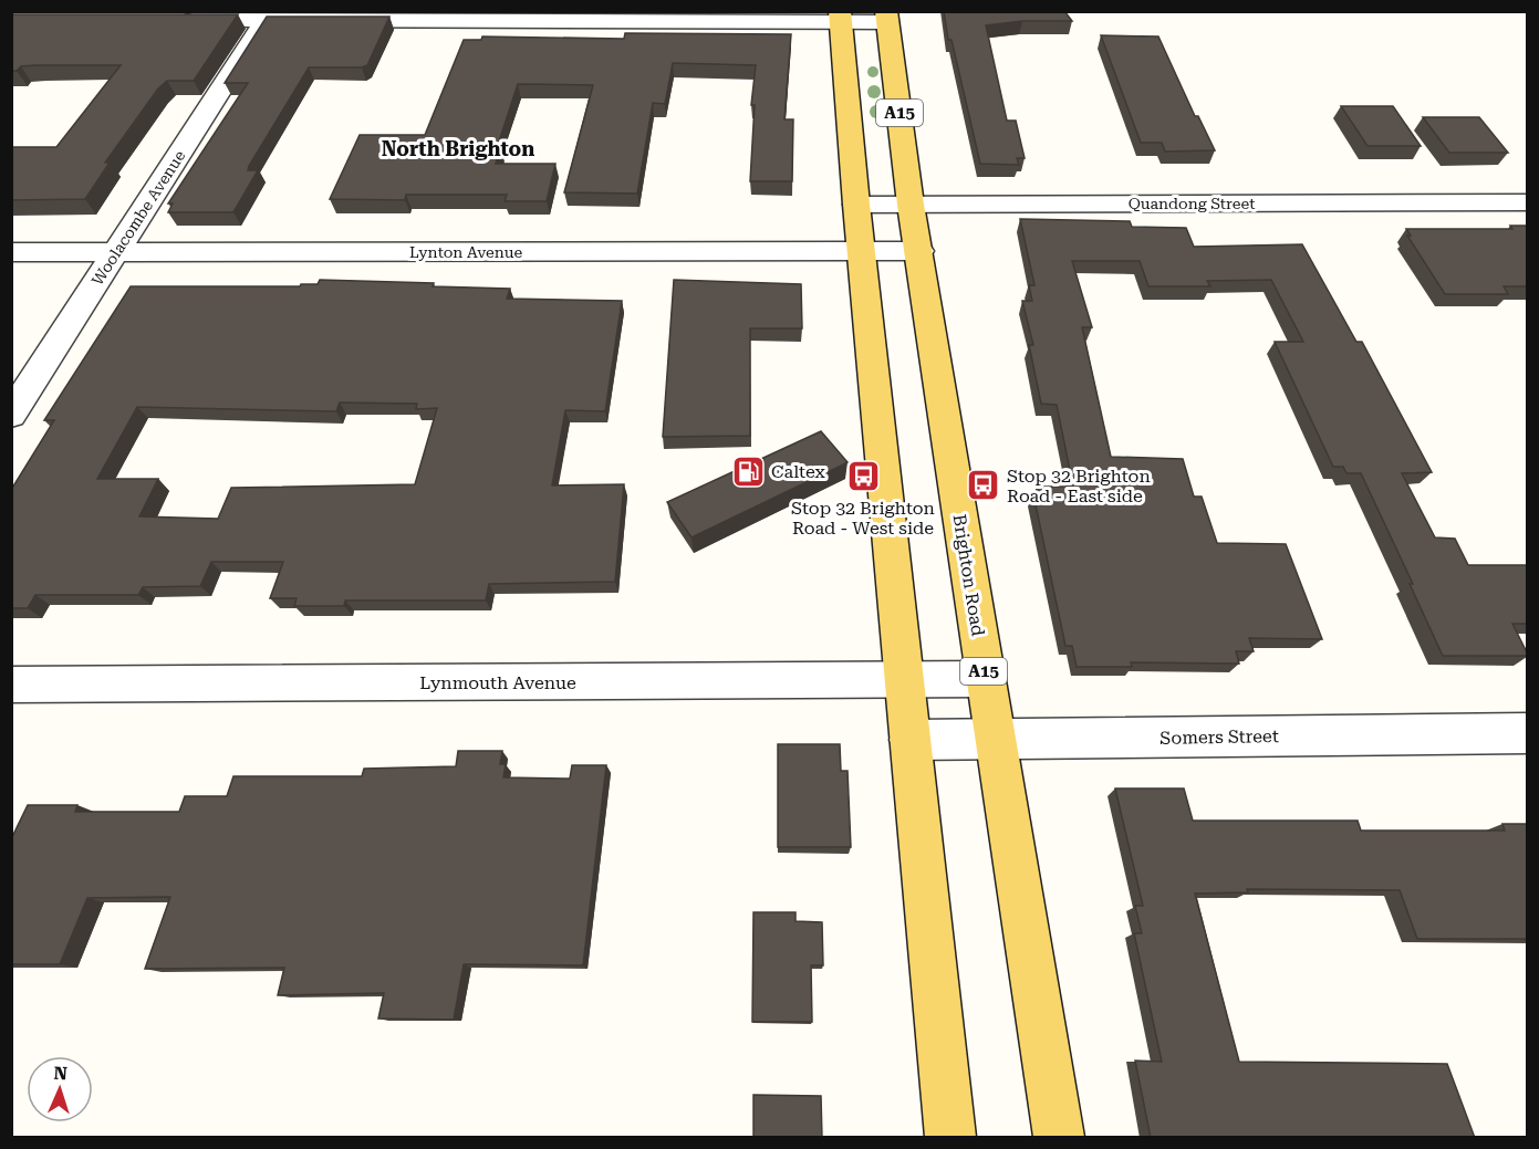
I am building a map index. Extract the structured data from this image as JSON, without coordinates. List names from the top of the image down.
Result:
{
  "streets": {
    "main road": ["A15", "Brighton Road"],
    "street": [
      "Quandong Street",
      "Woolacombe Avenue",
      "Lynton Avenue",
      "Lynmouth Avenue",
      "Somers Street"
    ]
  },
  "crossings": [
    ["A15", "Quandong Street"],
    ["A15", "Lynton Avenue"],
    ["A15", "Lynmouth Avenue"],
    ["A15", "Somers Street"],
    ["Quandong Street", "Brighton Road"],
    ["Woolacombe Avenue", "Lynton Avenue"],
    ["Lynton Avenue", "Brighton Road"],
    ["Brighton Road", "Lynmouth Avenue"],
    ["Brighton Road", "Somers Street"]
  ],
  "districts": ["North Brighton"],
  "places": {
    "fuel station": ["Caltex"],
    "bus stop": ["Stop 32 Brighton Road - West side", "Stop 32 Brighton Road - East side"]
  },
  "north": "top"
}
